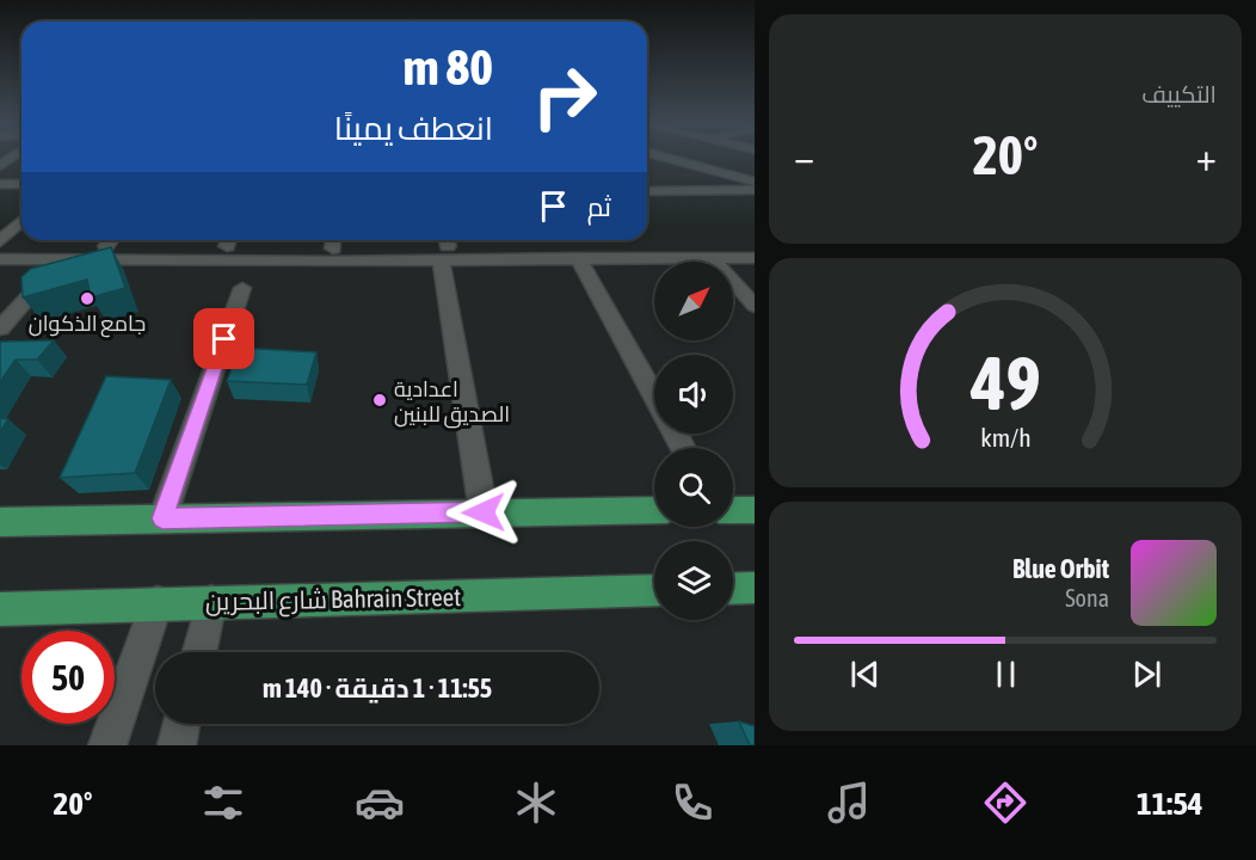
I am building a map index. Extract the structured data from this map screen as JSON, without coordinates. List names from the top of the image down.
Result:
{
  "streets": {
    "main road": ["شارع البحرين Bahrain Street"]
  },
  "places": ["جامع الذكوان", "اعدادية الصديق للبنين"],
  "north": "top right",
  "page": {
    "tile": "التكييف",
    "turn": ["80 m", "انعطف يمينًا"],
    "heat": ["−", "20°", "+"],
    "then": "ثم",
    "song": ["Blue Orbit", "Sona"],
    "limit": "50",
    "trip": "11:55 · 1 دقيقة · 140 m",
    "tabs": ["11:54", "20°"],
    "gauge": ["49", "km/h"]
  }
}
